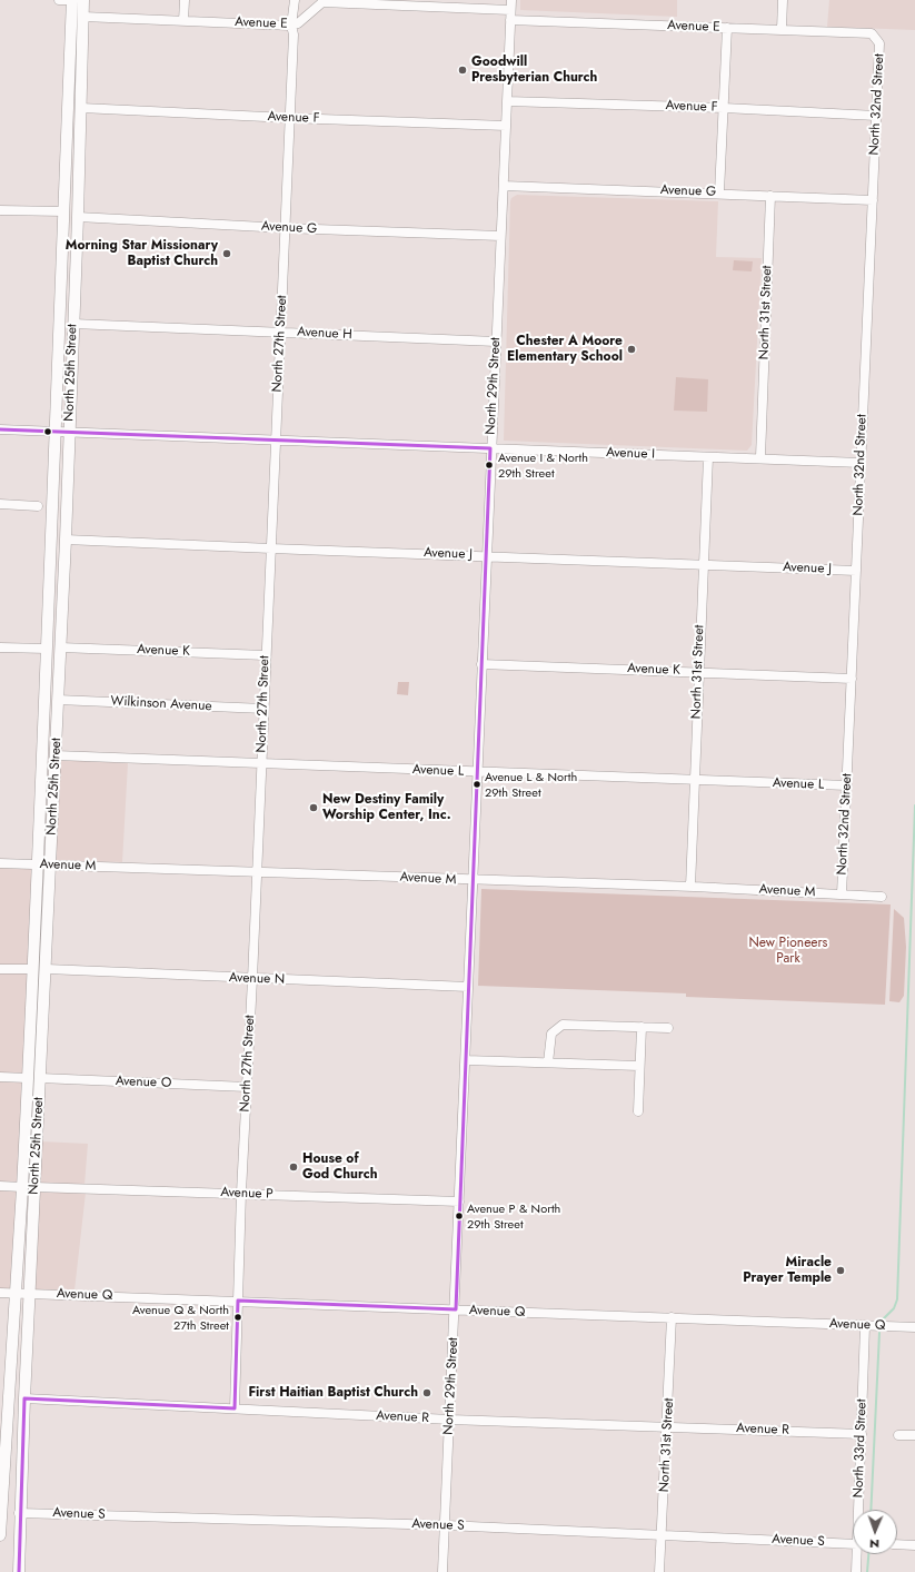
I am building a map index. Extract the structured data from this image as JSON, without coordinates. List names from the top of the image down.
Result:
{
  "streets": {
    "main road": ["North 25th Street"],
    "street": [
      "Avenue E",
      "North 32nd Street",
      "Avenue F",
      "Avenue G",
      "North 31st Street",
      "Avenue H",
      "North 27th Street",
      "North 29th Street",
      "Avenue I",
      "Avenue J",
      "Avenue K",
      "Wilkinson Avenue",
      "Avenue L",
      "Avenue M",
      "Avenue N",
      "Avenue O",
      "Avenue P",
      "Avenue Q",
      "Avenue R",
      "North 33rd Street",
      "Avenue S"
    ]
  },
  "crossings": [
    ["Avenue E", "North 32nd Street"],
    ["Avenue E", "North 27th Street"],
    ["Avenue E", "North 25th Street"],
    ["Avenue E", "North 29th Street"],
    ["North 32nd Street", "Avenue F"],
    ["North 32nd Street", "Avenue G"],
    ["North 32nd Street", "Avenue I"],
    ["North 32nd Street", "Avenue J"],
    ["North 32nd Street", "Avenue K"],
    ["North 32nd Street", "Avenue L"],
    ["North 32nd Street", "Avenue M"],
    ["Avenue F", "North 27th Street"],
    ["Avenue F", "North 25th Street"],
    ["Avenue F", "North 29th Street"],
    ["Avenue G", "North 31st Street"],
    ["Avenue G", "North 27th Street"],
    ["Avenue G", "North 25th Street"],
    ["Avenue G", "North 29th Street"],
    ["North 31st Street", "Avenue I"],
    ["North 31st Street", "Avenue J"],
    ["North 31st Street", "Avenue K"],
    ["North 31st Street", "Avenue L"],
    ["North 31st Street", "Avenue M"],
    ["North 31st Street", "Avenue Q"],
    ["North 31st Street", "Avenue R"],
    ["North 31st Street", "Avenue S"],
    ["Avenue H", "North 27th Street"],
    ["Avenue H", "North 25th Street"],
    ["Avenue H", "North 29th Street"],
    ["North 27th Street", "Avenue I"],
    ["North 27th Street", "Avenue J"],
    ["North 27th Street", "Avenue K"],
    ["North 27th Street", "Wilkinson Avenue"],
    ["North 27th Street", "Avenue L"],
    ["North 27th Street", "Avenue M"],
    ["North 27th Street", "Avenue N"],
    ["North 27th Street", "Avenue O"],
    ["North 27th Street", "Avenue P"],
    ["North 27th Street", "Avenue Q"],
    ["North 27th Street", "Avenue R"],
    ["North 25th Street", "Avenue I"],
    ["North 25th Street", "Avenue J"],
    ["North 25th Street", "Avenue K"],
    ["North 25th Street", "Wilkinson Avenue"],
    ["North 25th Street", "Avenue L"],
    ["North 25th Street", "Avenue M"],
    ["North 25th Street", "Avenue N"],
    ["North 25th Street", "Avenue O"],
    ["North 25th Street", "Avenue P"],
    ["North 25th Street", "Avenue Q"],
    ["North 25th Street", "Avenue R"],
    ["North 25th Street", "Avenue S"],
    ["North 29th Street", "Avenue I"],
    ["North 29th Street", "Avenue J"],
    ["North 29th Street", "Avenue K"],
    ["North 29th Street", "Avenue L"],
    ["North 29th Street", "Avenue M"],
    ["North 29th Street", "Avenue N"],
    ["North 29th Street", "Avenue P"],
    ["North 29th Street", "Avenue Q"],
    ["North 29th Street", "Avenue R"],
    ["North 29th Street", "Avenue S"],
    ["Avenue Q", "North 33rd Street"],
    ["Avenue R", "North 33rd Street"]
  ],
  "parks": ["New Pioneers Park"],
  "places": [
    "Goodwill Presbyterian Church",
    "Morning Star Missionary Baptist Church",
    "Chester A Moore Elementary School",
    "Avenue I & North 29th Street",
    "Avenue L & North 29th Street",
    "New Destiny Family Worship Center, Inc.",
    "House of God Church",
    "Avenue P & North 29th Street",
    "Miracle Prayer Temple",
    "Avenue Q & North 27th Street",
    "First Haitian Baptist Church"
  ],
  "north": "bottom"
}
